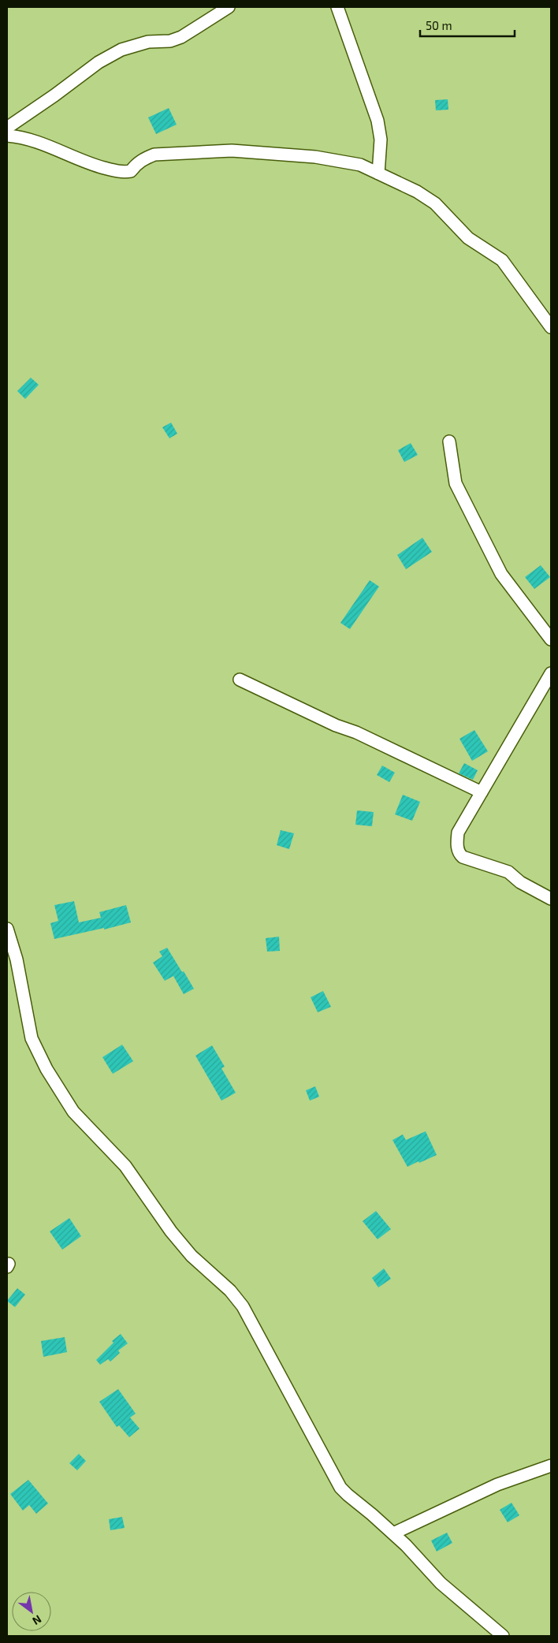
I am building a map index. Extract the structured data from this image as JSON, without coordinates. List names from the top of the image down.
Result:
{
  "scale_bar": "50 m",
  "north": "bottom right"
}
